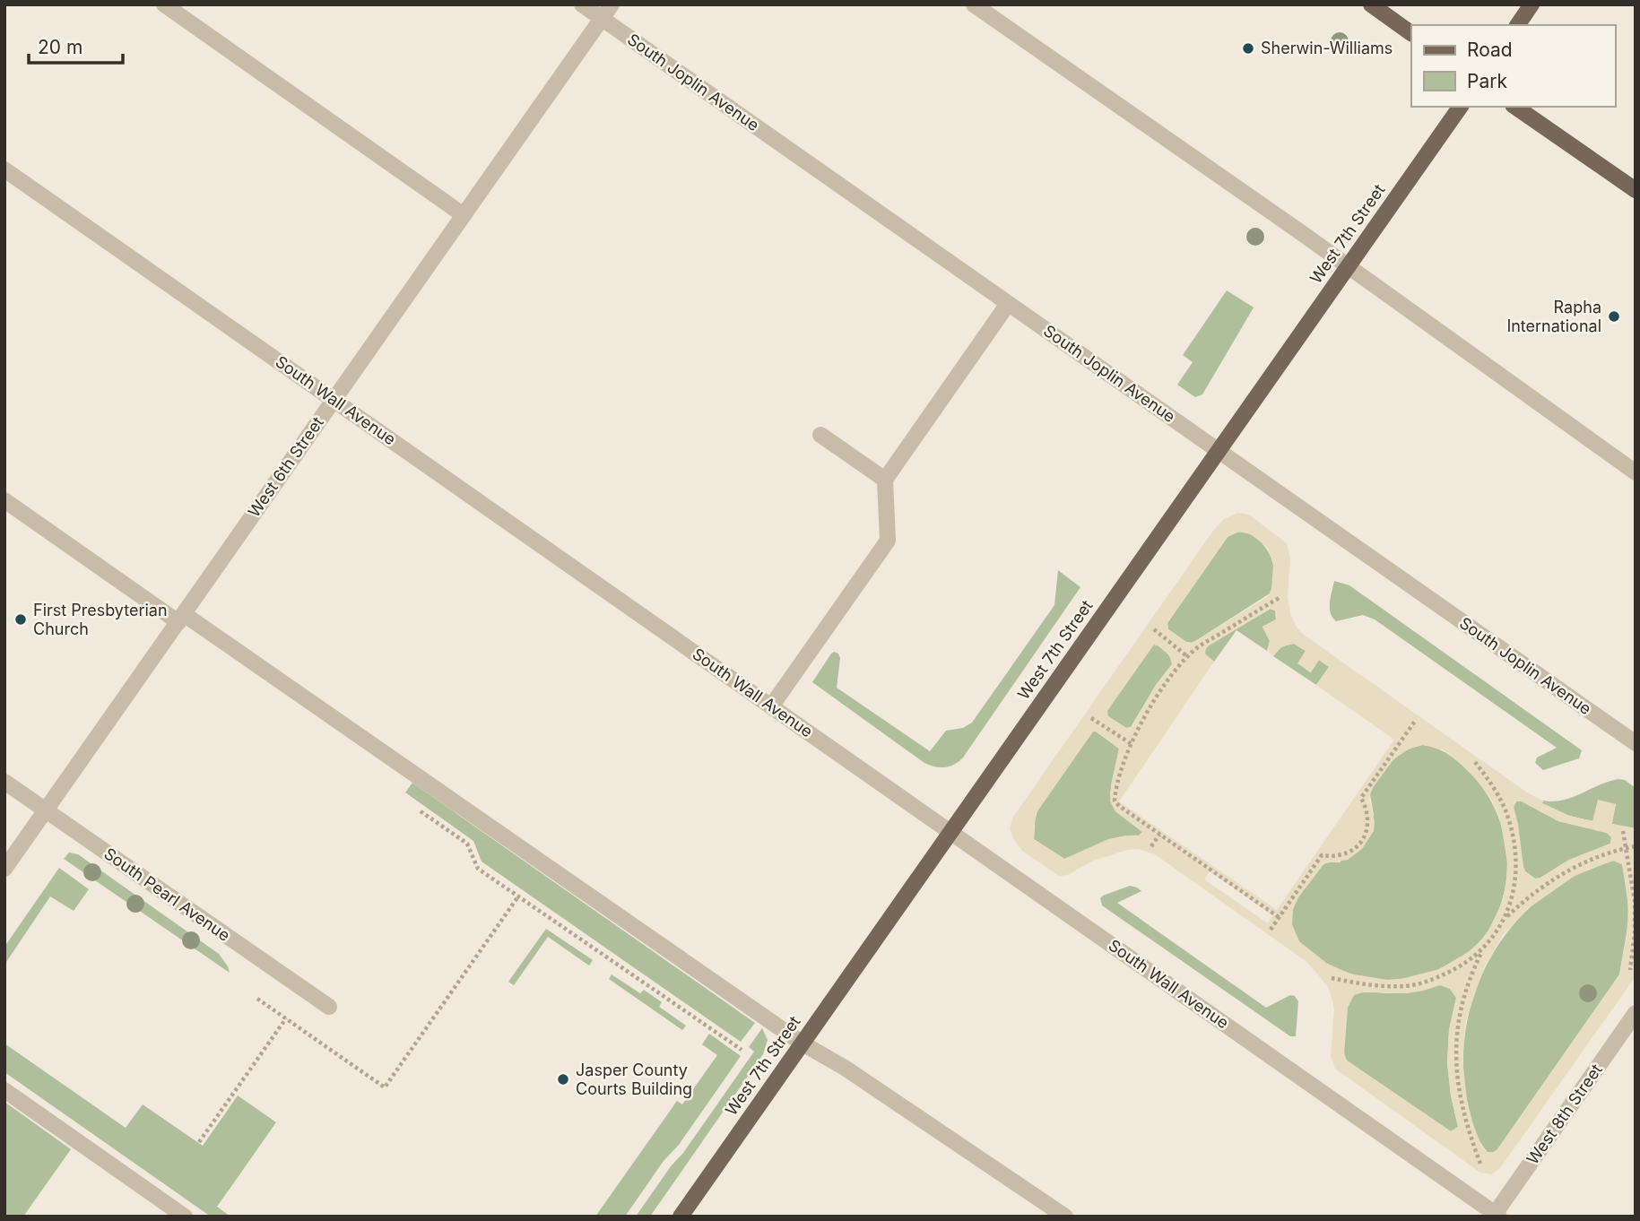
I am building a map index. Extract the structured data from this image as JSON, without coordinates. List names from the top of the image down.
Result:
{
  "streets": {
    "main road": ["West 7th Street"],
    "street": [
      "South Joplin Avenue",
      "South Wall Avenue",
      "West 6th Street",
      "South Pearl Avenue",
      "West 8th Street"
    ]
  },
  "crossings": [
    ["South Joplin Avenue", "West 7th Street"],
    ["South Joplin Avenue", "West 6th Street"],
    ["West 7th Street", "South Wall Avenue"],
    ["South Wall Avenue", "West 6th Street"],
    ["South Wall Avenue", "West 8th Street"],
    ["West 6th Street", "South Pearl Avenue"]
  ],
  "places": [
    "Sherwin-Williams",
    "Rapha International",
    "First Presbyterian Church",
    "Jasper County Courts Building"
  ],
  "legend": ["Road", "Park"],
  "scale_bar": "20 m"
}
